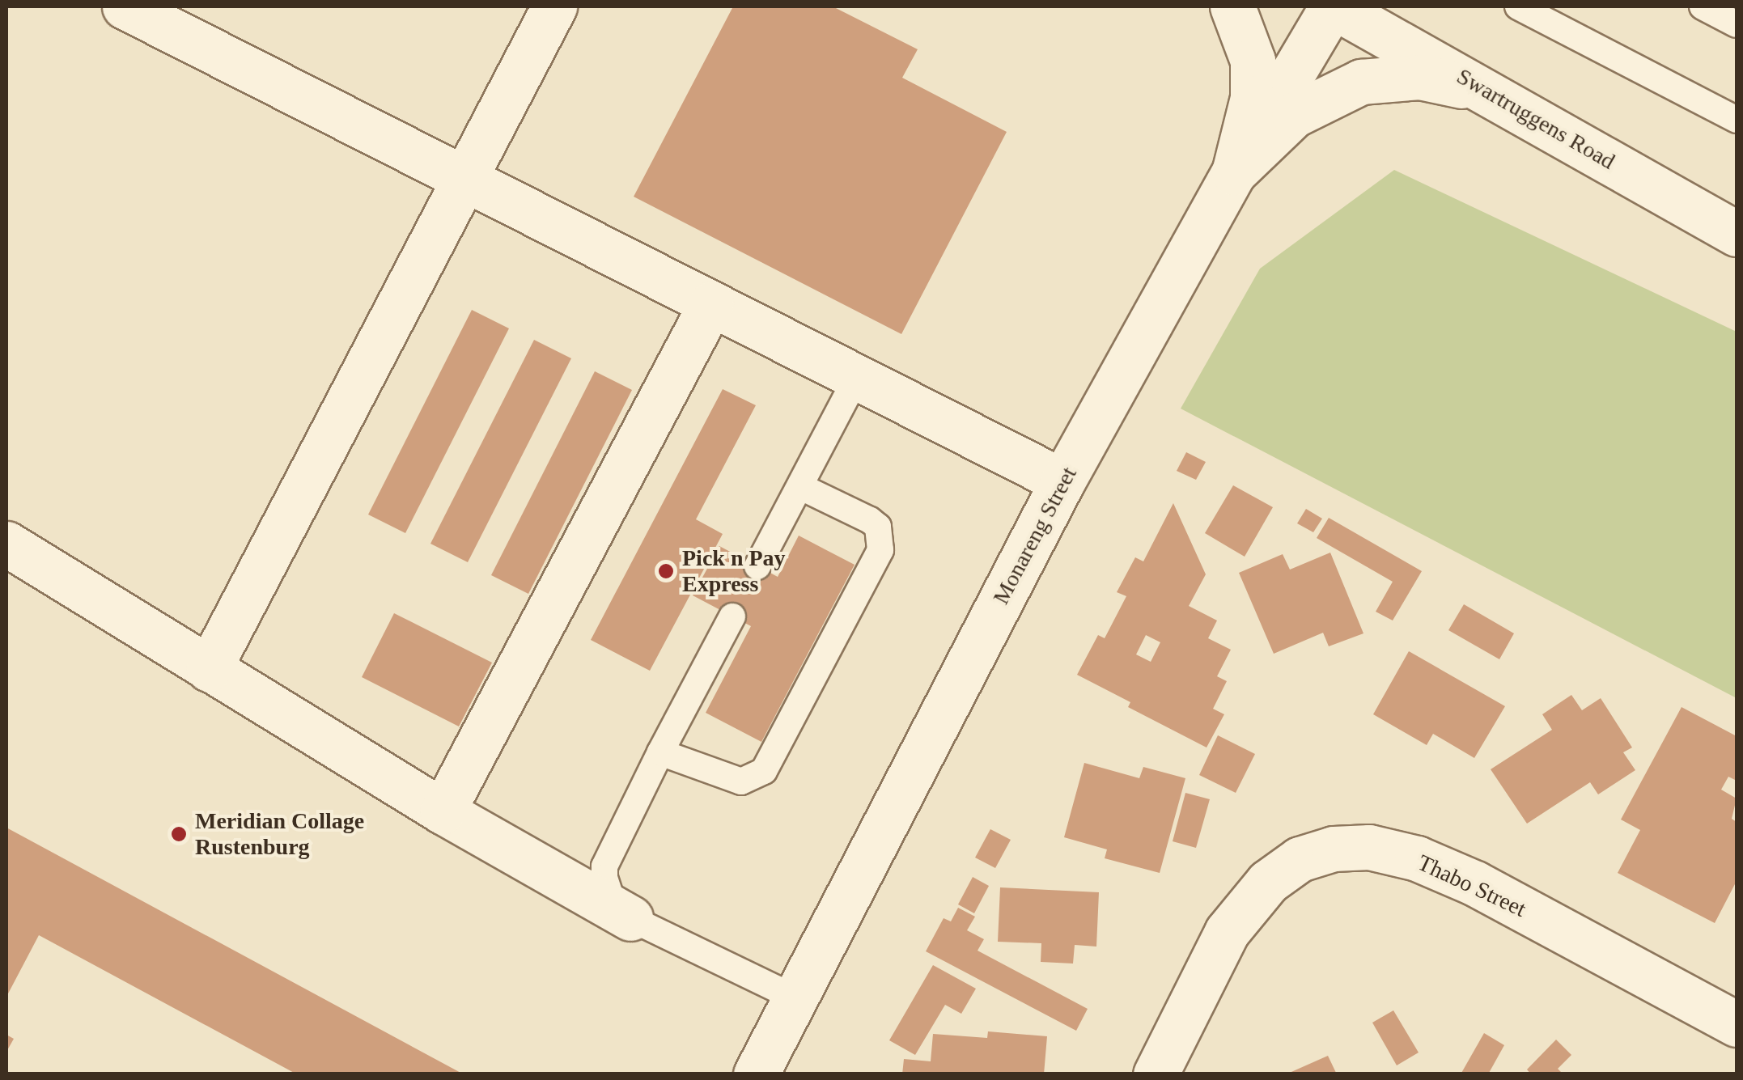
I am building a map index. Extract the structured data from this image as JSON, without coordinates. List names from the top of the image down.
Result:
{
  "streets": {
    "street": ["Swartruggens Road", "Monareng Street", "Thabo Street"]
  },
  "crossings": [
    ["Swartruggens Road", "Monareng Street"]
  ],
  "places": ["Pick n Pay Express", "Meridian Collage Rustenburg"]
}
